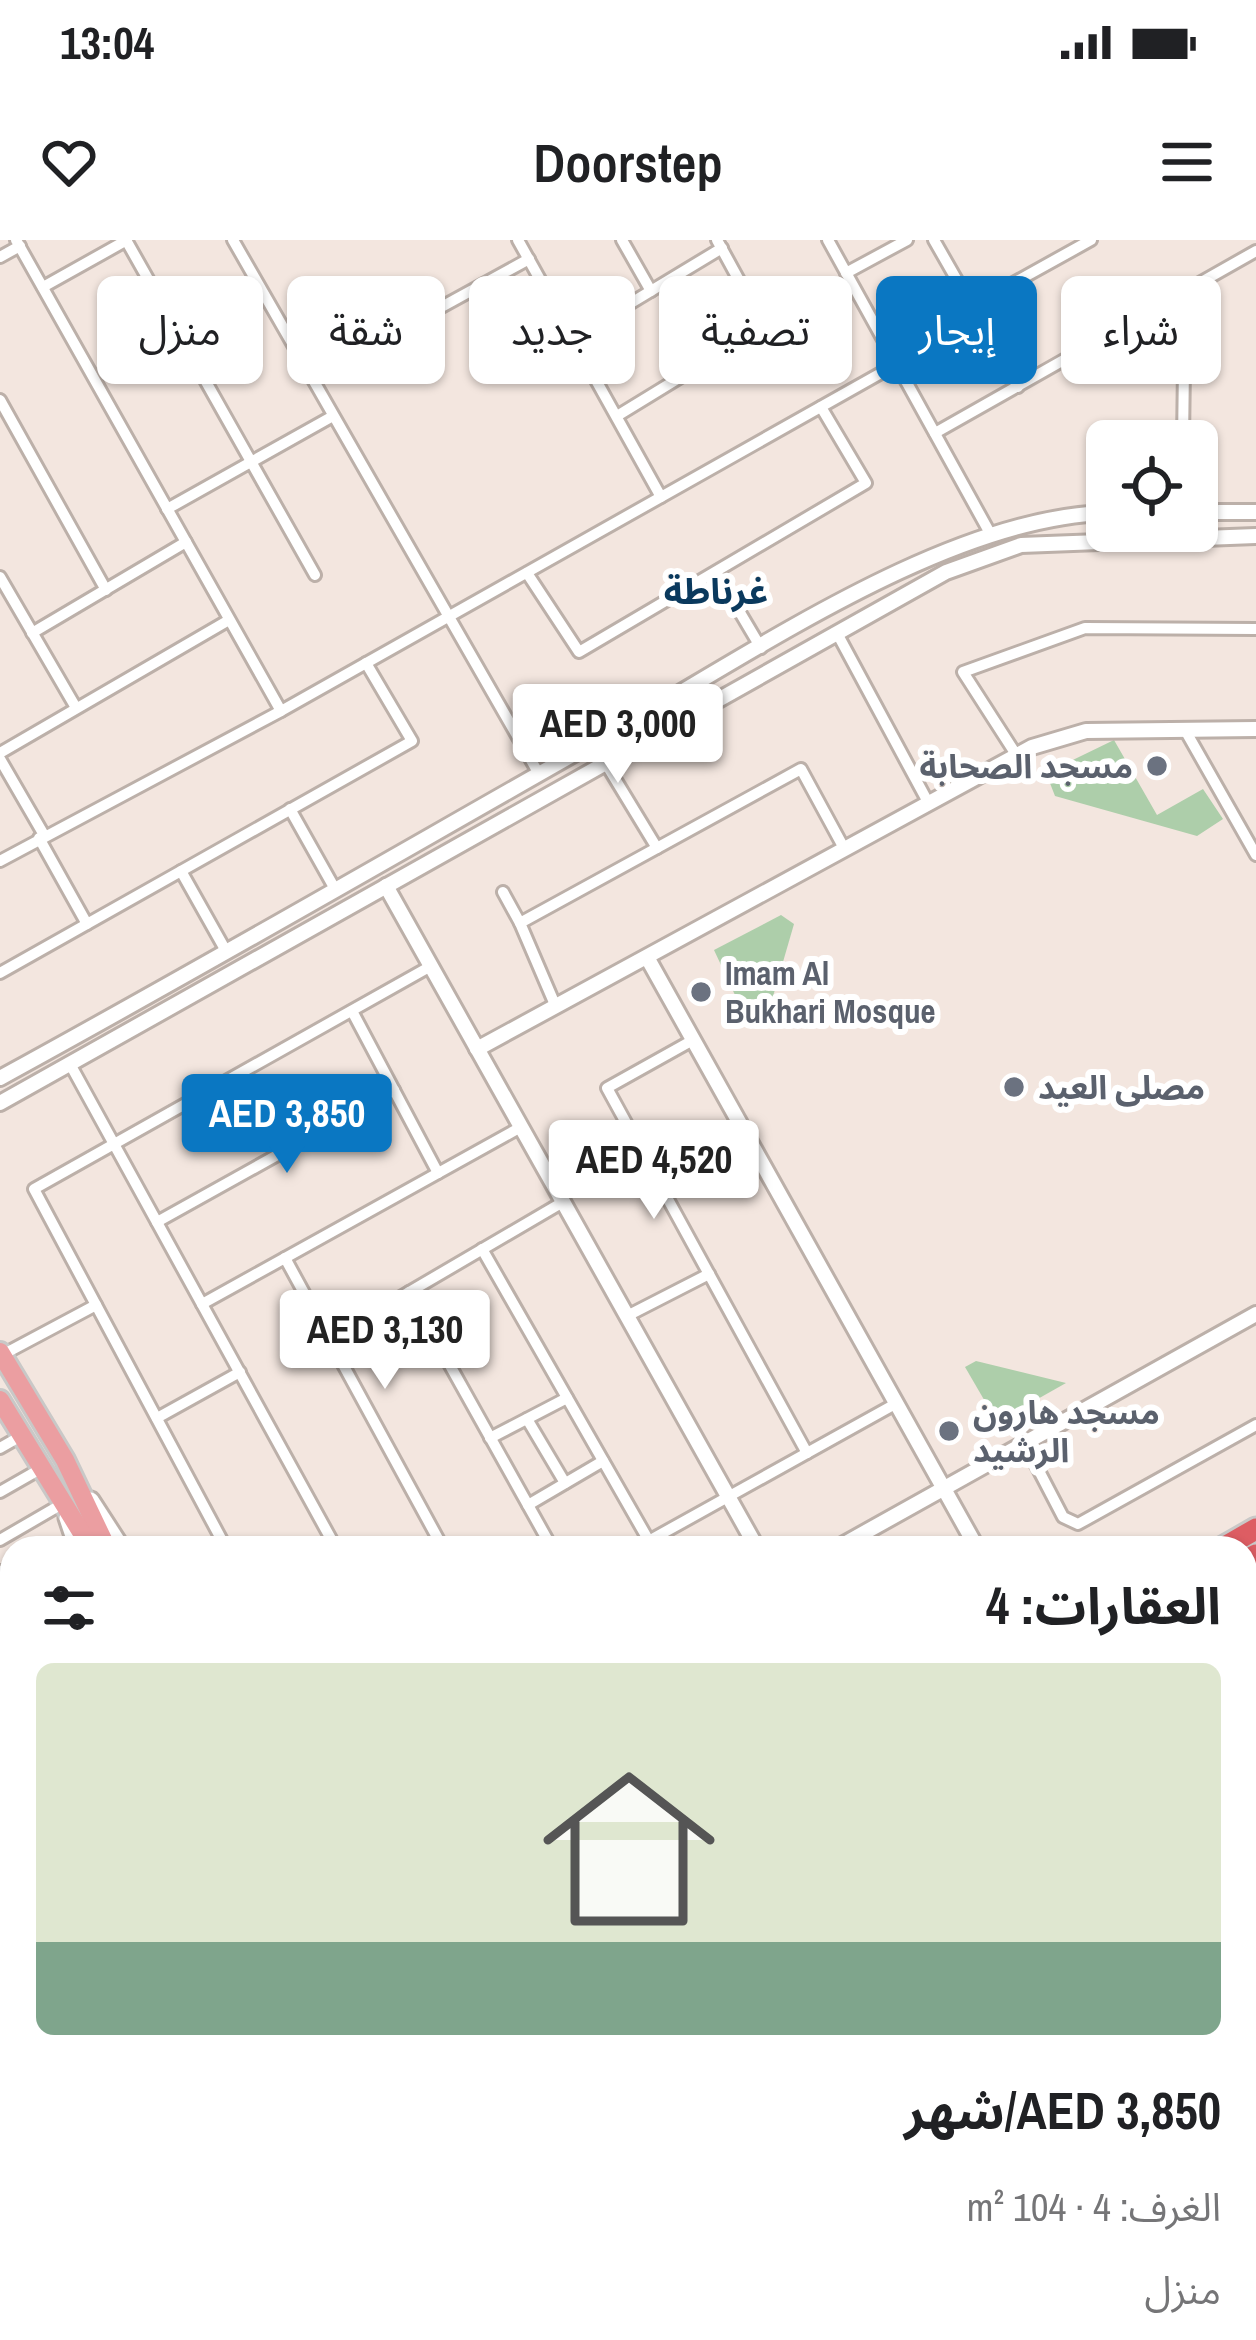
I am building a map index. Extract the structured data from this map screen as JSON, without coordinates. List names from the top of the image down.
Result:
{
  "districts": ["غرناطة"],
  "places": [
    "مسجد الصحابة",
    "Imam Al Bukhari Mosque",
    "مصلى العيد",
    "مسجد هارون الرشيد"
  ],
  "page": {
    "status": "13:04",
    "header": "Doorstep",
    "chip": [
      "شراء",
      "إيجار",
      "تصفية",
      "جديد",
      "شقة",
      "منزل"
    ],
    "price": [
      "AED 3,000",
      "AED 3,850",
      "AED 4,520",
      "AED 3,130"
    ],
    "heading": "العقارات: 4",
    "list": [
      {
        "name": "AED 3,850/شهر",
        "note": "الغرف: 4 · 104 m² · منزل"
      }
    ]
  }
}
